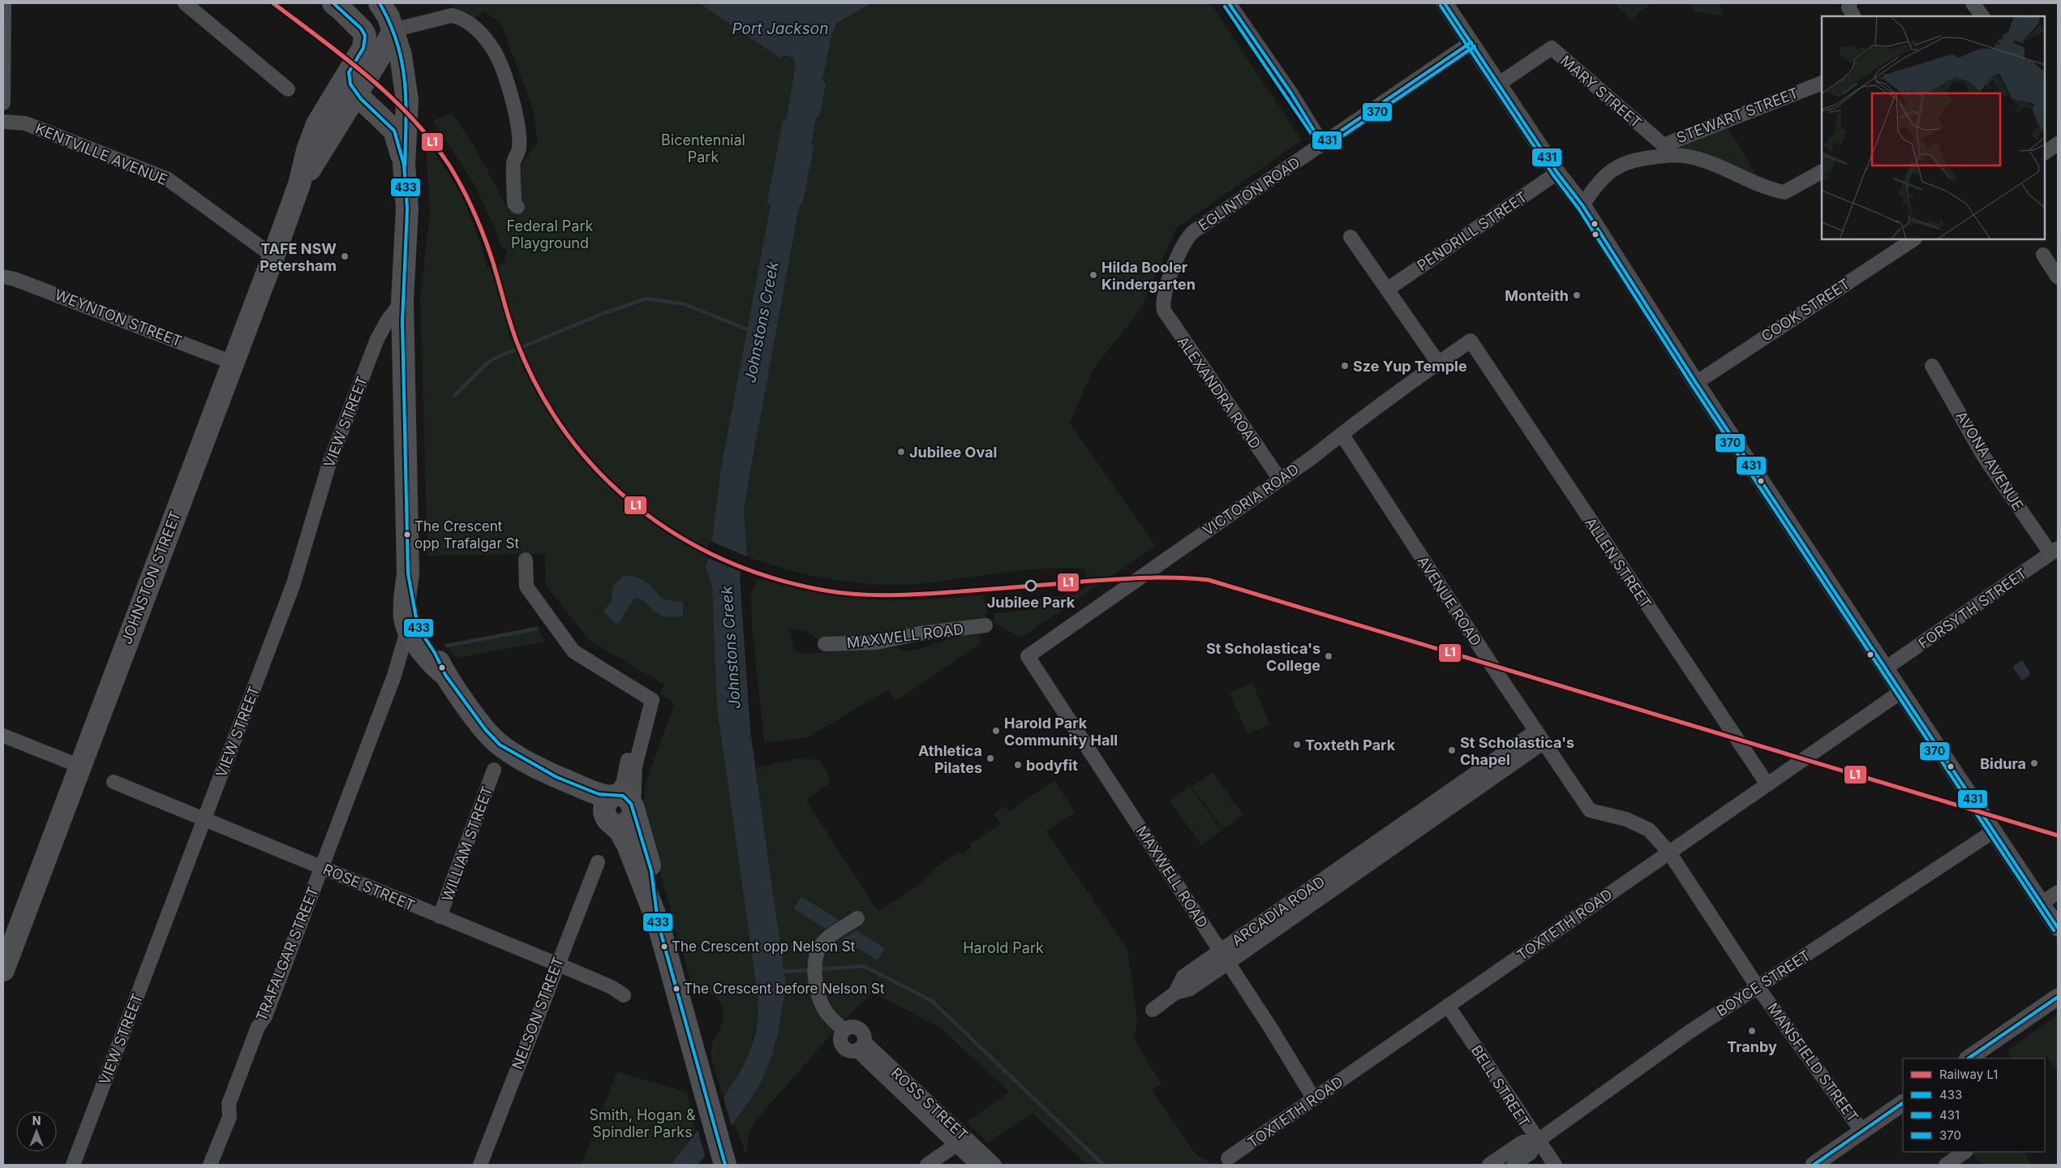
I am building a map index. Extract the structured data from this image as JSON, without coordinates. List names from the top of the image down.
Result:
{
  "streets": {
    "main road": ["JOHNSTON STREET"],
    "street": [
      "MARY STREET",
      "STEWART STREET",
      "KENTVILLE AVENUE",
      "EGLINTON ROAD",
      "PENDRILL STREET",
      "COOK STREET",
      "WEYNTON STREET",
      "ALEXANDRA ROAD",
      "VIEW STREET",
      "AVONA AVENUE",
      "VICTORIA ROAD",
      "ALLEN STREET",
      "AVENUE ROAD",
      "FORSYTH STREET",
      "MAXWELL ROAD",
      "WILLIAM STREET",
      "ROSE STREET",
      "ARCADIA ROAD",
      "TOXTETH ROAD",
      "TRAFALGAR STREET",
      "BOYCE STREET",
      "NELSON STREET",
      "MANSFIELD STREET",
      "BELL STREET",
      "ROSS STREET"
    ]
  },
  "crossings": [
    ["MARY STREET", "STEWART STREET"],
    ["KENTVILLE AVENUE", "JOHNSTON STREET"],
    ["EGLINTON ROAD", "ALEXANDRA ROAD"],
    ["WEYNTON STREET", "JOHNSTON STREET"],
    ["ALEXANDRA ROAD", "VICTORIA ROAD"],
    ["VIEW STREET", "ROSE STREET"],
    ["AVONA AVENUE", "FORSYTH STREET"],
    ["VICTORIA ROAD", "ALLEN STREET"],
    ["VICTORIA ROAD", "AVENUE ROAD"],
    ["VICTORIA ROAD", "MAXWELL ROAD"],
    ["ALLEN STREET", "TOXTETH ROAD"],
    ["AVENUE ROAD", "ARCADIA ROAD"],
    ["AVENUE ROAD", "TOXTETH ROAD"],
    ["AVENUE ROAD", "MANSFIELD STREET"],
    ["MAXWELL ROAD", "ARCADIA ROAD"],
    ["MAXWELL ROAD", "TOXTETH ROAD"],
    ["WILLIAM STREET", "ROSE STREET"],
    ["ROSE STREET", "TRAFALGAR STREET"],
    ["ROSE STREET", "NELSON STREET"],
    ["TOXTETH ROAD", "MANSFIELD STREET"],
    ["TOXTETH ROAD", "BELL STREET"],
    ["BOYCE STREET", "MANSFIELD STREET"],
    ["BOYCE STREET", "BELL STREET"]
  ],
  "water": ["Port Jackson", "Johnstons Creek"],
  "parks": [
    "Bicentennial Park",
    "Federal Park Playground",
    "Harold Park",
    "Smith, Hogan & Spindler Parks"
  ],
  "places": [
    "TAFE NSW Petersham",
    "Hilda Booler Kindergarten",
    "Monteith",
    "Sze Yup Temple",
    "Jubilee Oval",
    "The Crescent opp Trafalgar St",
    "Jubilee Park",
    "St Scholastica's College",
    "Harold Park Community Hall",
    "Toxteth Park",
    "St Scholastica's Chapel",
    "Athletica Pilates",
    "Bidura",
    "bodyfit",
    "The Crescent opp Nelson St",
    "The Crescent before Nelson St",
    "Tranby"
  ],
  "lines": [
    "rail line L1",
    "transit line 433",
    "transit line 431",
    "transit line 370"
  ],
  "legend": [
    "Railway L1",
    "433",
    "431",
    "370"
  ],
  "north": "top"
}
